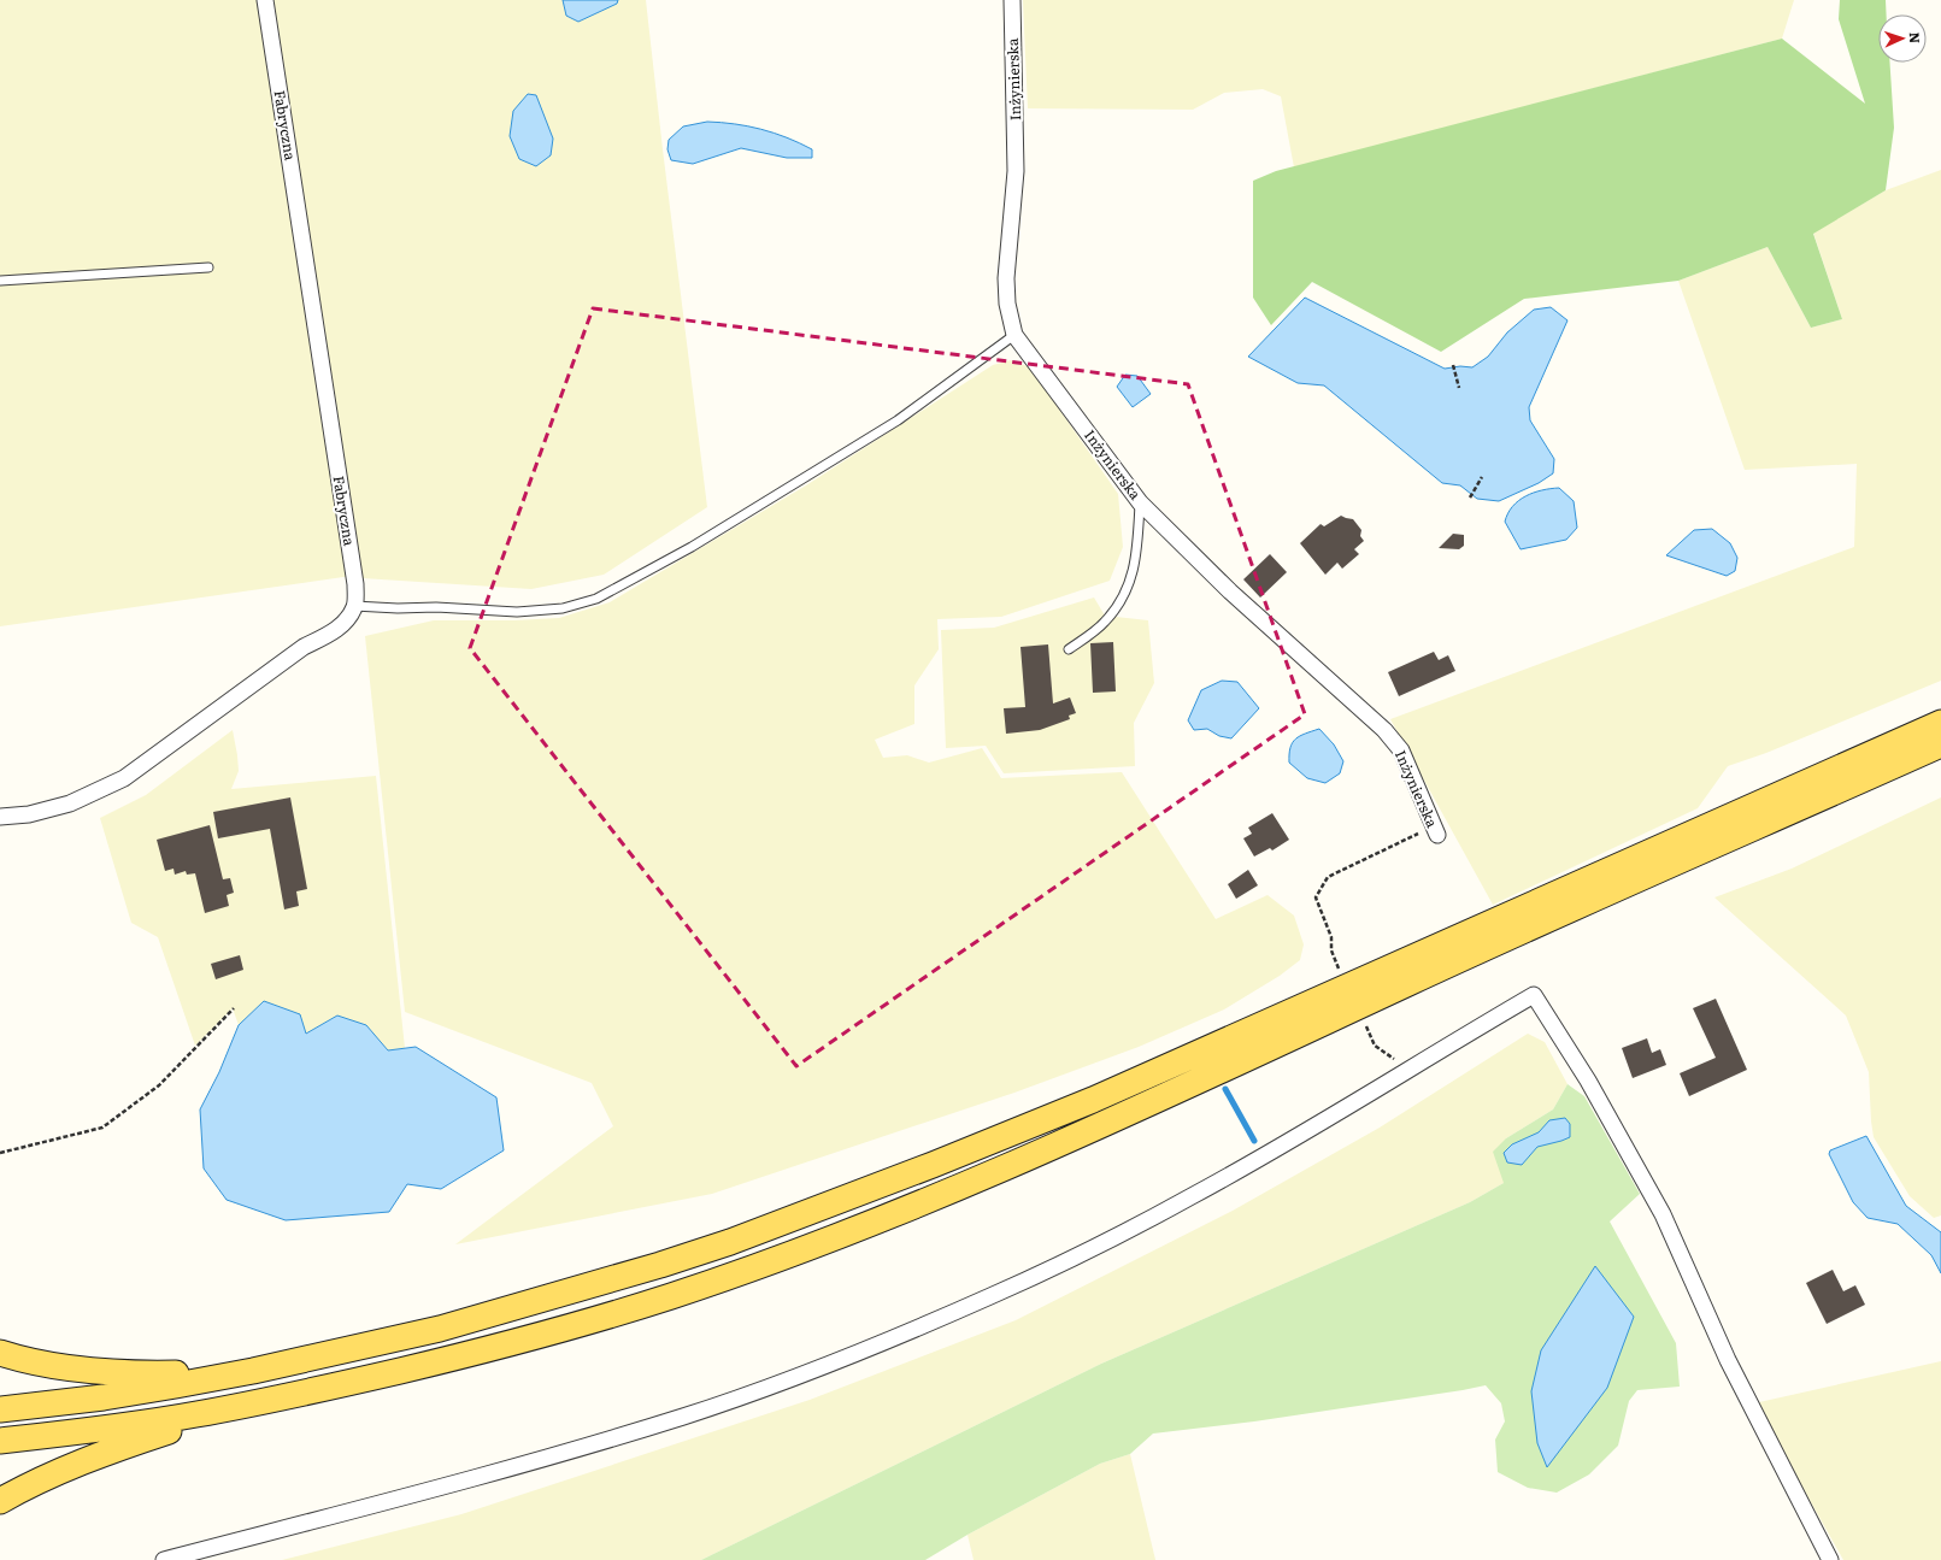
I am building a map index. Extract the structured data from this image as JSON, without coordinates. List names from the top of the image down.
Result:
{
  "streets": {
    "street": ["Inżynierska", "Fabryczna"]
  },
  "north": "right"
}
